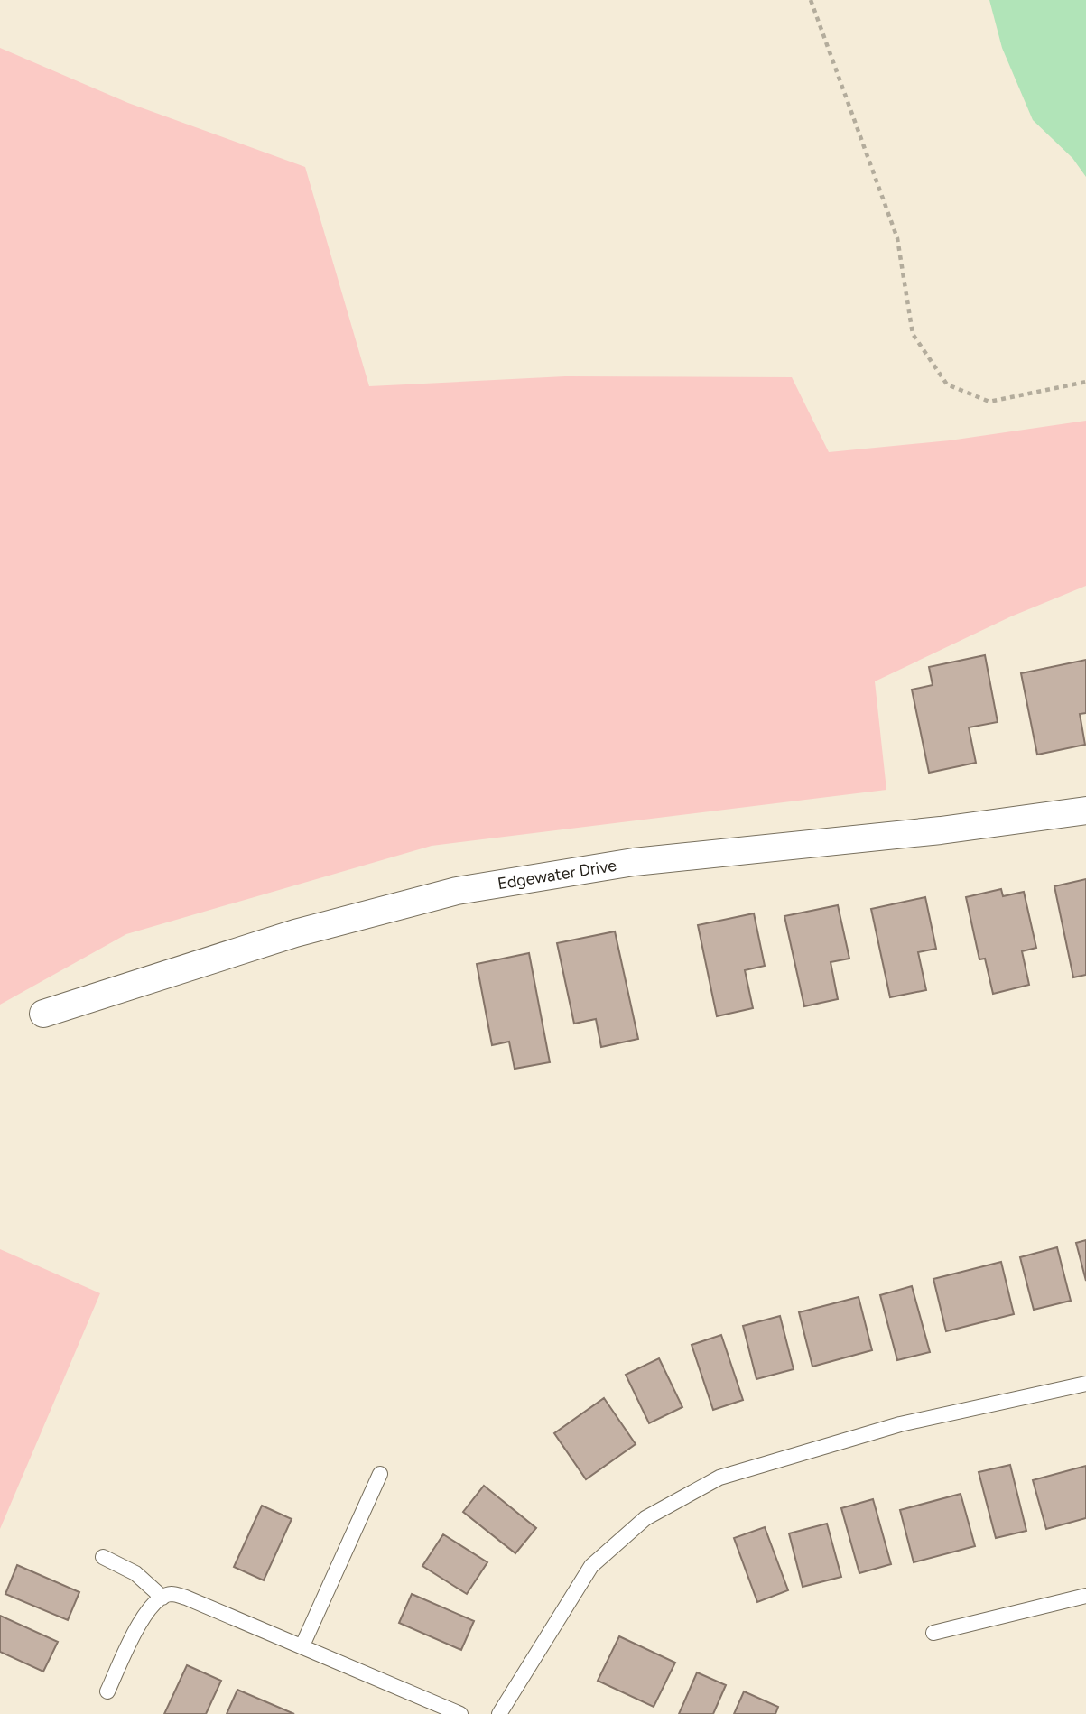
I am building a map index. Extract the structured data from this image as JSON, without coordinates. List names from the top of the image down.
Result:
{
  "streets": {
    "street": ["Edgewater Drive"]
  }
}
